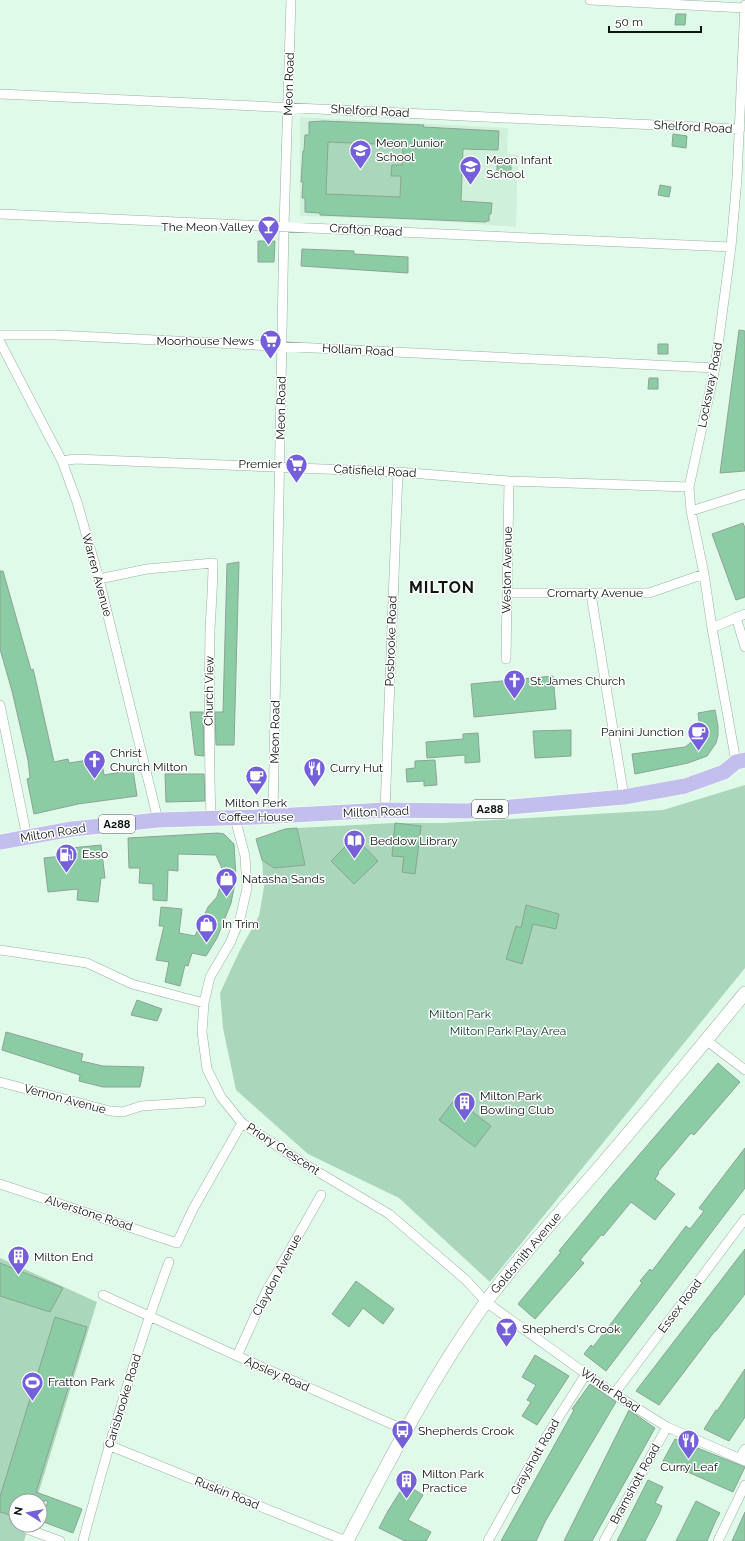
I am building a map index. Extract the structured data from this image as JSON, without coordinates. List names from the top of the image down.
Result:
{
  "streets": {
    "main road": ["A288", "Milton Road", "Goldsmith Avenue"],
    "street": [
      "Meon Road",
      "Shelford Road",
      "Crofton Road",
      "Hollam Road",
      "Locksway Road",
      "Catisfield Road",
      "Weston Avenue",
      "Warren Avenue",
      "Cromarty Avenue",
      "Posbrooke Road",
      "Church View",
      "Vernon Avenue",
      "Priory Crescent",
      "Alverstone Road",
      "Claydon Avenue",
      "Essex Road",
      "Apsley Road",
      "Winter Road",
      "Carisbrooke Road",
      "Grayshott Road",
      "Bramshott Road",
      "Ruskin Road"
    ]
  },
  "crossings": [
    ["Meon Road", "Shelford Road"],
    ["Meon Road", "Crofton Road"],
    ["Meon Road", "Hollam Road"],
    ["Meon Road", "Catisfield Road"],
    ["Meon Road", "Milton Road"],
    ["Shelford Road", "Locksway Road"],
    ["Crofton Road", "Locksway Road"],
    ["Hollam Road", "Locksway Road"],
    ["Locksway Road", "Catisfield Road"],
    ["Locksway Road", "Cromarty Avenue"],
    ["Locksway Road", "Milton Road"],
    ["Catisfield Road", "Weston Avenue"],
    ["Catisfield Road", "Warren Avenue"],
    ["Catisfield Road", "Posbrooke Road"],
    ["Weston Avenue", "Cromarty Avenue"],
    ["Warren Avenue", "Church View"],
    ["Warren Avenue", "Milton Road"],
    ["Posbrooke Road", "Milton Road"],
    ["Church View", "Milton Road"],
    ["Milton Road", "Priory Crescent"],
    ["Priory Crescent", "Alverstone Road"],
    ["Priory Crescent", "Goldsmith Avenue"],
    ["Priory Crescent", "Winter Road"],
    ["Goldsmith Avenue", "Apsley Road"],
    ["Goldsmith Avenue", "Winter Road"],
    ["Goldsmith Avenue", "Ruskin Road"],
    ["Claydon Avenue", "Apsley Road"],
    ["Essex Road", "Winter Road"],
    ["Apsley Road", "Carisbrooke Road"],
    ["Winter Road", "Grayshott Road"],
    ["Winter Road", "Bramshott Road"],
    ["Carisbrooke Road", "Ruskin Road"]
  ],
  "districts": ["MILTON"],
  "parks": ["Milton Park", "Milton Park Play Area"],
  "places": {
    "school or university": ["Meon Junior School", "Meon Infant School"],
    "bar": ["The Meon Valley", "Shepherd's Crook"],
    "supermarket": ["Moorhouse News", "Premier"],
    "church": ["St. James Church", "Christ Church Milton"],
    "cafe": ["Panini Junction", "Milton Perk Coffee House"],
    "restaurant": ["Curry Hut", "Curry Leaf"],
    "library": ["Beddow Library"],
    "fuel station": ["Esso"],
    "shop": ["Natasha Sands", "In Trim"],
    "building": ["Milton Park Bowling Club", "Milton End", "Milton Park Practice"],
    "sports": ["Fratton Park"],
    "bus stop": ["Shepherds Crook"]
  },
  "scale_bar": "50 m",
  "north": "left"
}
